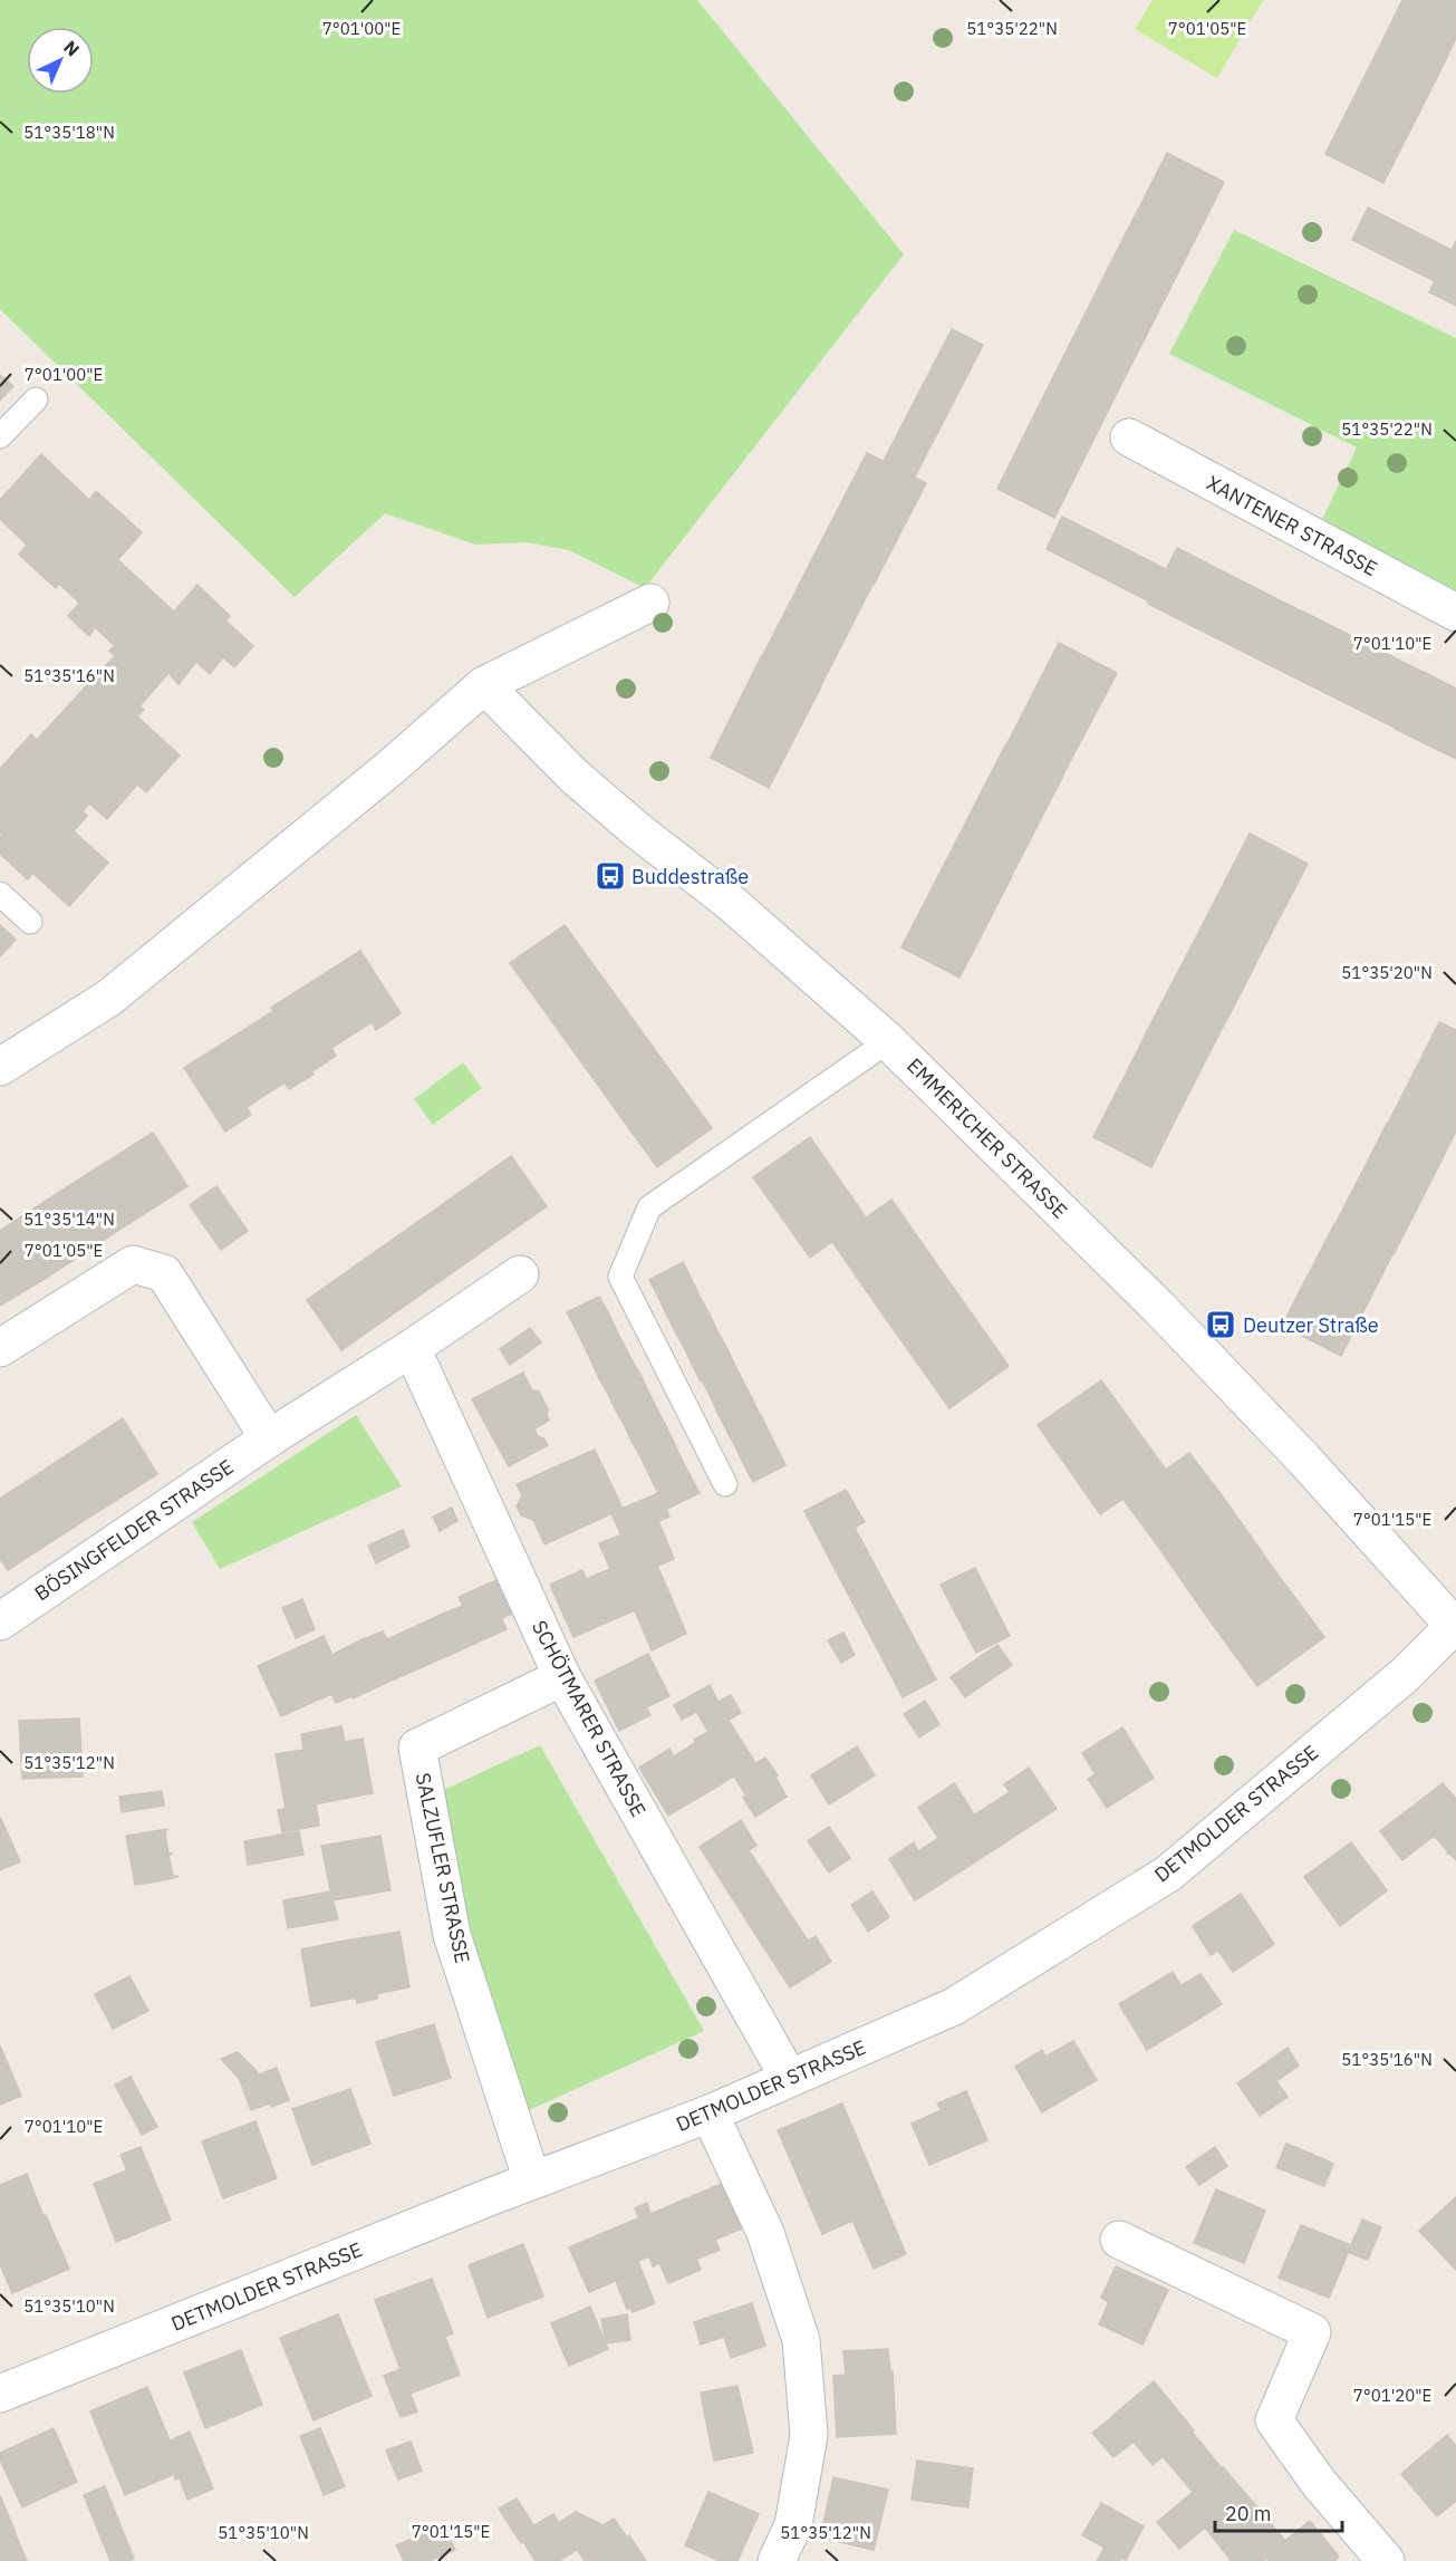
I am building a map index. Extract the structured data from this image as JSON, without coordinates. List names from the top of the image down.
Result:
{
  "streets": {
    "street": [
      "XANTENER STRASSE",
      "EMMERICHER STRASSE",
      "BÖSINGFELDER STRASSE",
      "SCHÖTMARER STRASSE",
      "DETMOLDER STRASSE",
      "SALZUFLER STRASSE"
    ]
  },
  "crossings": [
    ["EMMERICHER STRASSE", "DETMOLDER STRASSE"],
    ["BÖSINGFELDER STRASSE", "SCHÖTMARER STRASSE"],
    ["SCHÖTMARER STRASSE", "DETMOLDER STRASSE"],
    ["SCHÖTMARER STRASSE", "SALZUFLER STRASSE"],
    ["DETMOLDER STRASSE", "SALZUFLER STRASSE"]
  ],
  "places": {
    "bus stop": ["Buddestraße", "Deutzer Straße"]
  },
  "scale_bar": "20 m",
  "north": "top right",
  "coordinates": [
    "51°35'22\"N",
    "7°01'00\"E",
    "7°01'05\"E",
    "51°35'18\"N",
    "7°01'10\"E",
    "51°35'16\"N",
    "51°35'20\"N",
    "51°35'14\"N",
    "7°01'15\"E",
    "51°35'12\"N",
    "51°35'10\"N",
    "7°01'20\"E"
  ]
}
